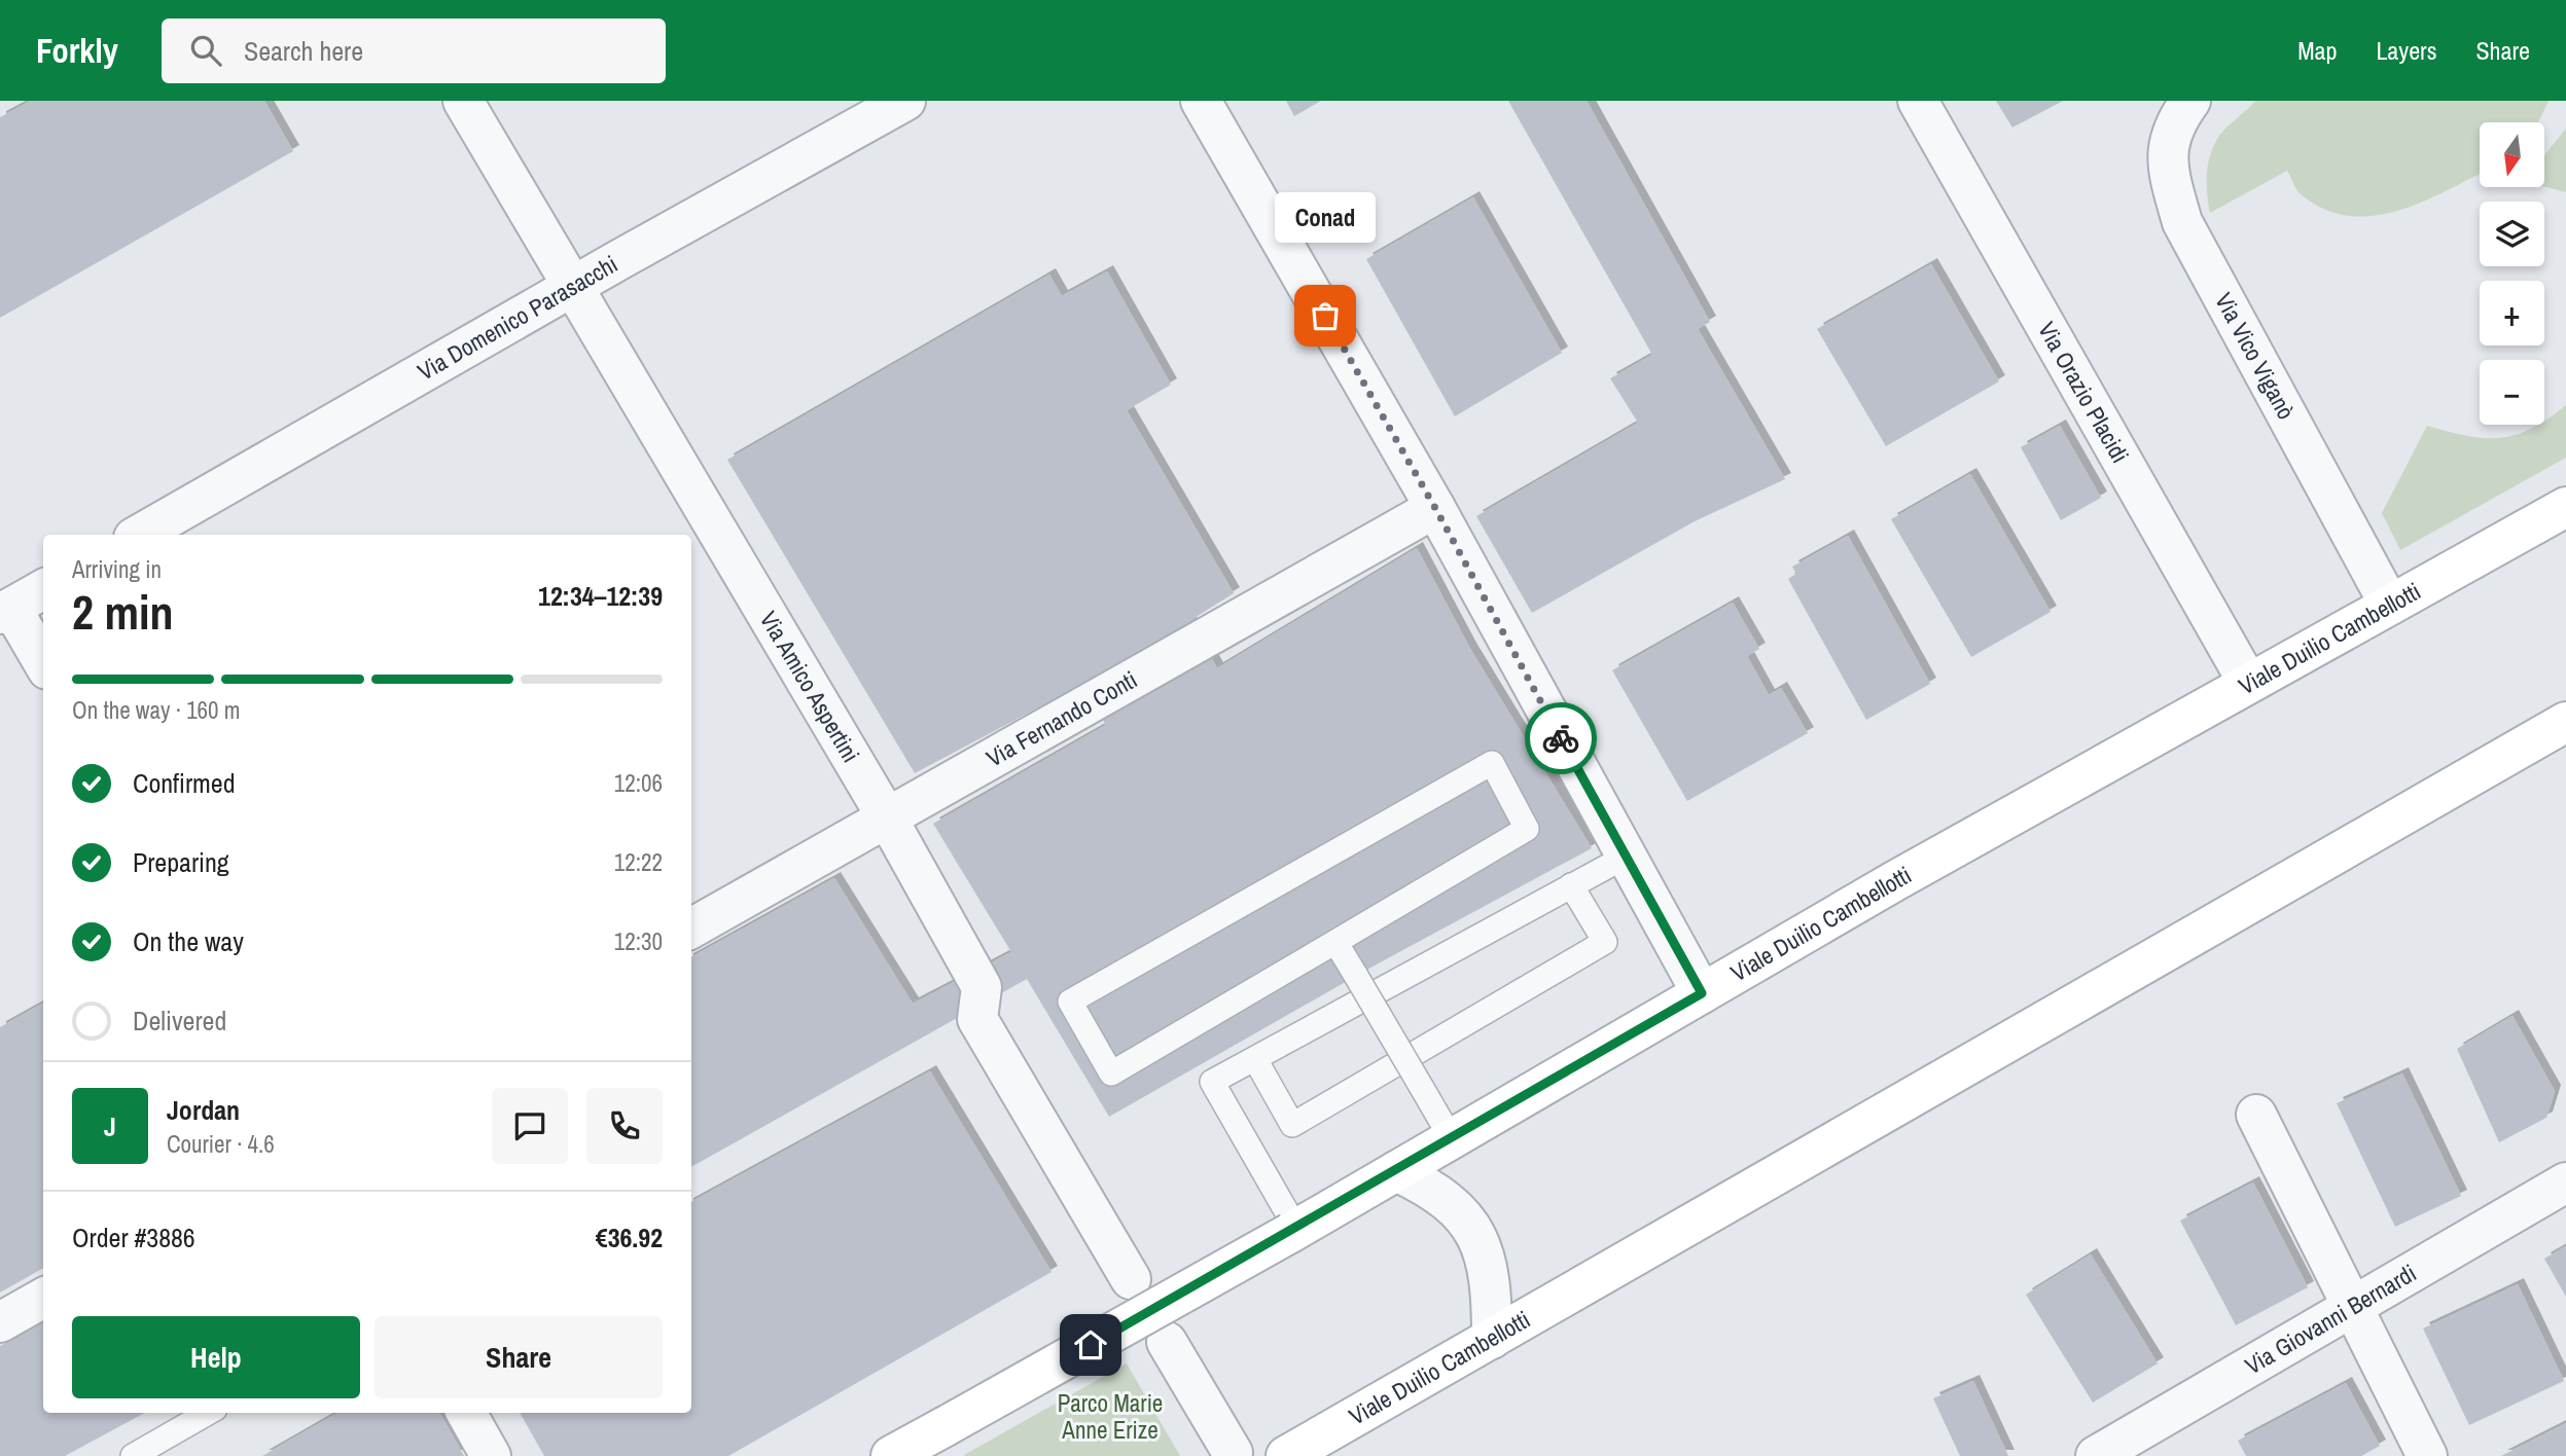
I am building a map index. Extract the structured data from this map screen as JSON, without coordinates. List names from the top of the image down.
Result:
{
  "streets": {
    "main road": ["Viale Duilio Cambellotti"],
    "street": [
      "Via Domenico Parasacchi",
      "Via Vico Viganò",
      "Via Orazio Placidi",
      "Via Amico Aspertini",
      "Via Fernando Conti",
      "Via Giovanni Bernardi"
    ]
  },
  "crossings": [
    ["Via Domenico Parasacchi", "Via Amico Aspertini"],
    ["Via Vico Viganò", "Viale Duilio Cambellotti"],
    ["Via Orazio Placidi", "Viale Duilio Cambellotti"],
    ["Via Amico Aspertini", "Via Fernando Conti"]
  ],
  "parks": ["Parco Marie Anne Erize"],
  "places": ["Conad"],
  "north": "bottom",
  "page": {
    "header": "Forkly",
    "search": "Search here",
    "nav": ["Map", "Layers", "Share"],
    "map_buttons": ["+", "−"],
    "bubble": "Conad",
    "heading": ["2 min", "Arriving in", "12:34–12:39"],
    "panel": [
      "Jordan",
      "Courier · 4.6",
      "Order #3886",
      "€36.92"
    ],
    "bar": "On the way · 160 m",
    "list": [
      ["Confirmed", "12:06"],
      ["Preparing", "12:22"],
      ["On the way", "12:30"],
      "Delivered"
    ],
    "round": "J",
    "buttons": ["Help", "Share"]
  }
}
